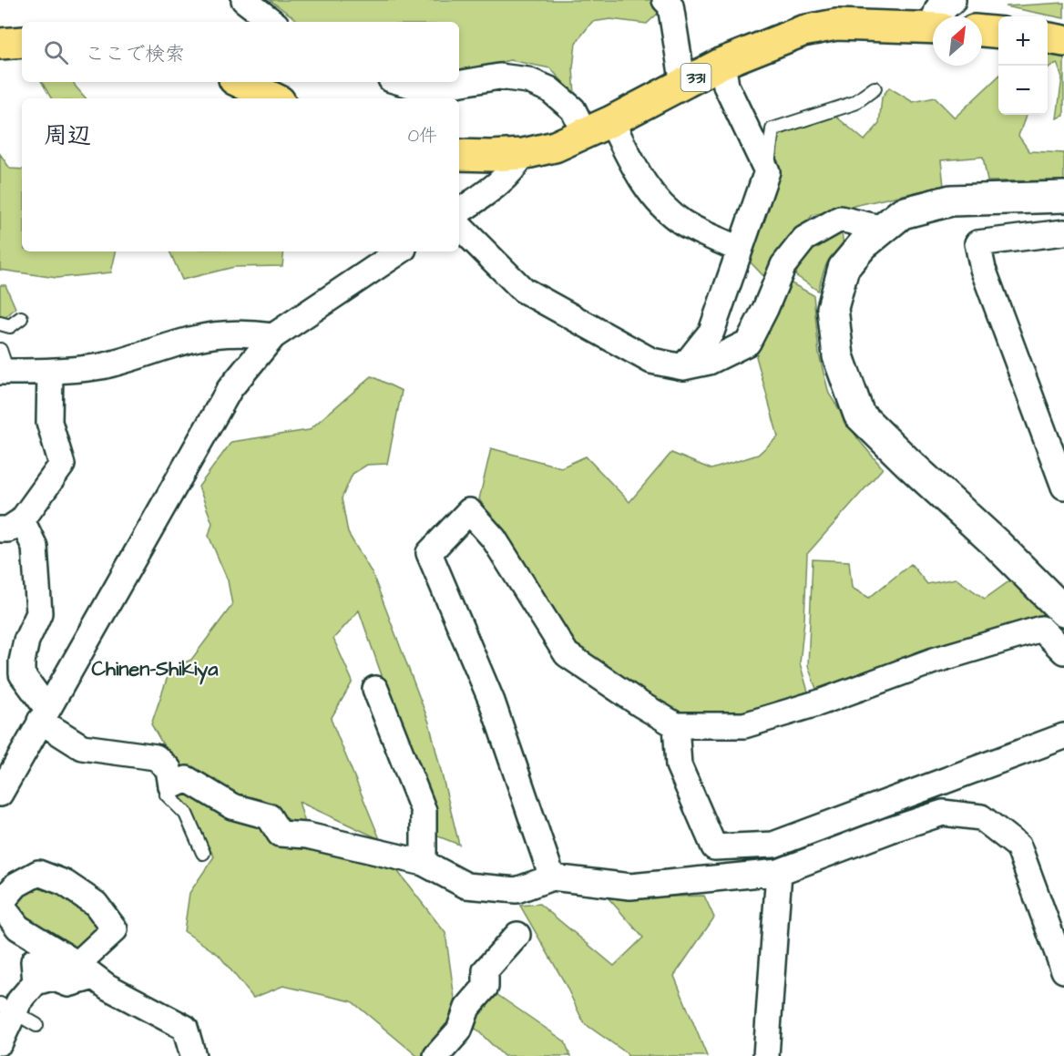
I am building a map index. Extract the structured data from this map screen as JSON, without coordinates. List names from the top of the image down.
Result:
{
  "streets": {
    "highway": ["331"]
  },
  "districts": ["Chinen-Shikiya"],
  "north": "top right",
  "page": {
    "map_buttons": ["+", "−"],
    "search": "ここで検索",
    "heading": ["周辺", "0件"]
  }
}
